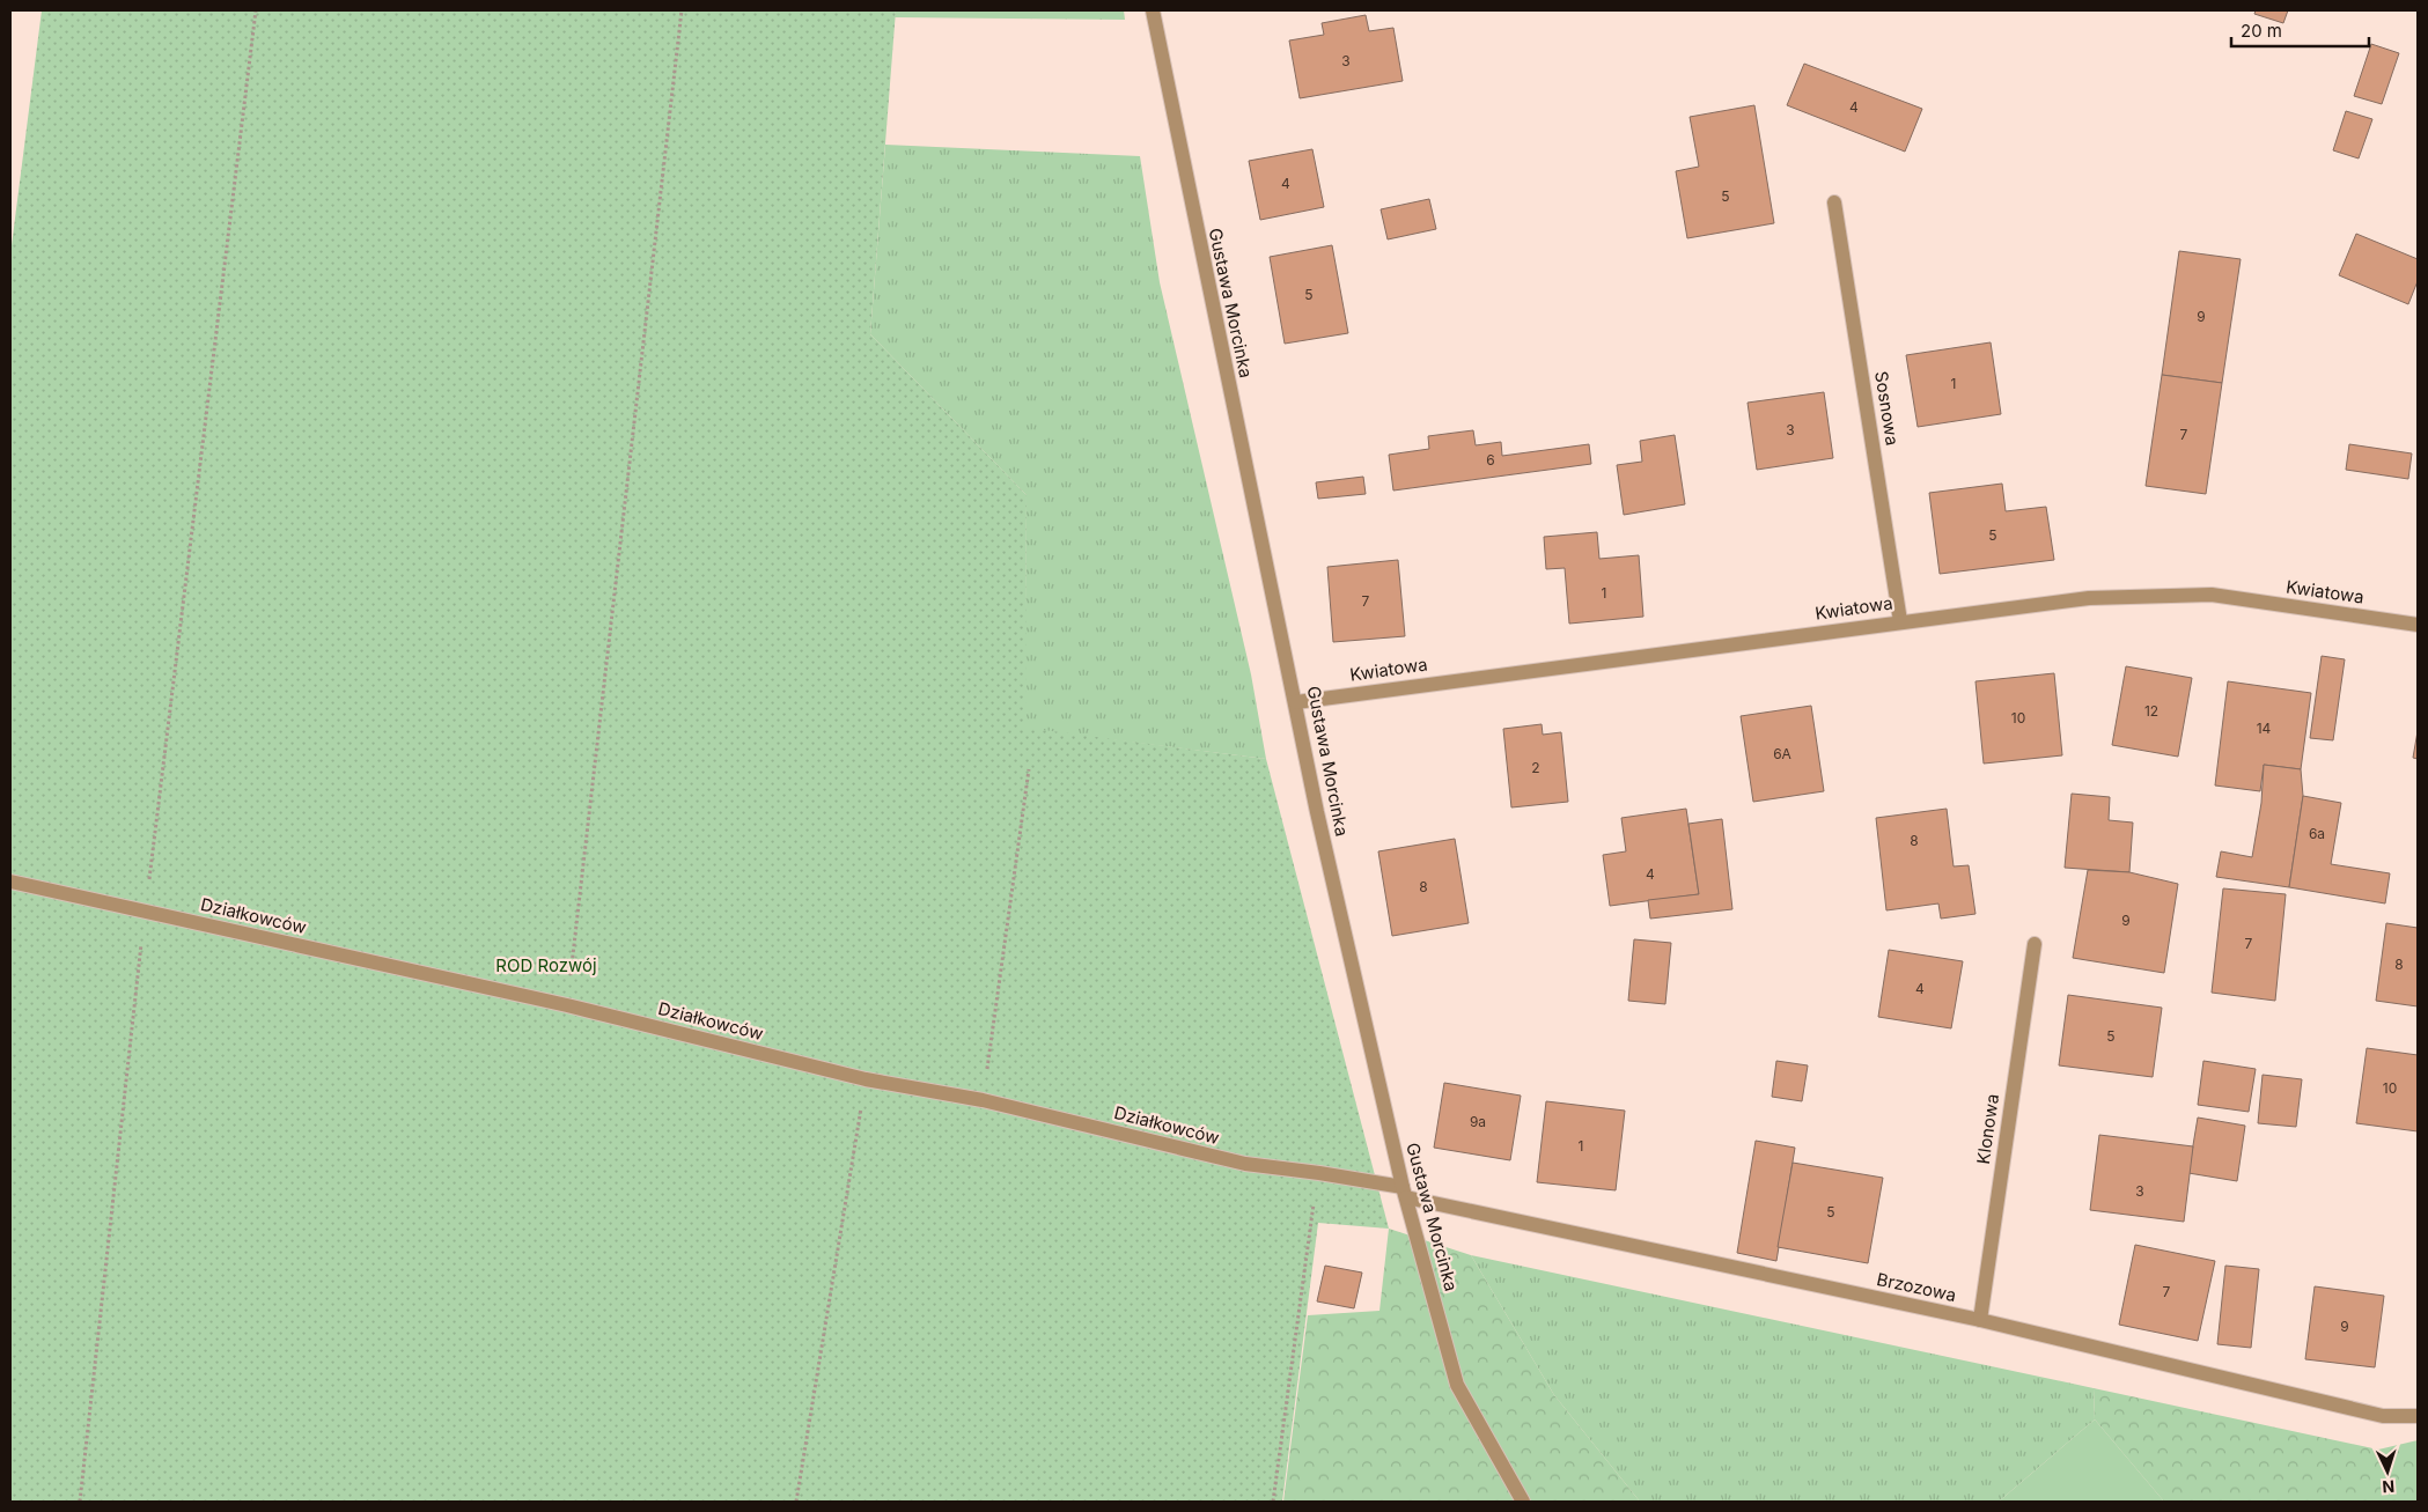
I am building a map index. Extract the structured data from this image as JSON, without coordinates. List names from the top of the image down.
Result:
{
  "streets": {
    "street": [
      "Gustawa Morcinka",
      "Sosnowa",
      "Kwiatowa",
      "Działkowców",
      "Klonowa",
      "Brzozowa"
    ]
  },
  "crossings": [
    ["Gustawa Morcinka", "Kwiatowa"],
    ["Gustawa Morcinka", "Działkowców"],
    ["Gustawa Morcinka", "Brzozowa"],
    ["Sosnowa", "Kwiatowa"],
    ["Działkowców", "Brzozowa"],
    ["Klonowa", "Brzozowa"]
  ],
  "parks": ["ROD Rozwój"],
  "house_numbers": [
    "3",
    "4",
    "4",
    "5",
    "5",
    "9",
    "1",
    "3",
    "7",
    "6",
    "5",
    "1",
    "7",
    "12",
    "10",
    "14",
    "6A",
    "2",
    "6a",
    "8",
    "4",
    "8",
    "9",
    "7",
    "8",
    "4",
    "5",
    "10",
    "9a",
    "1",
    "3",
    "5",
    "7",
    "9"
  ],
  "scale_bar": "20 m",
  "north": "bottom"
}
